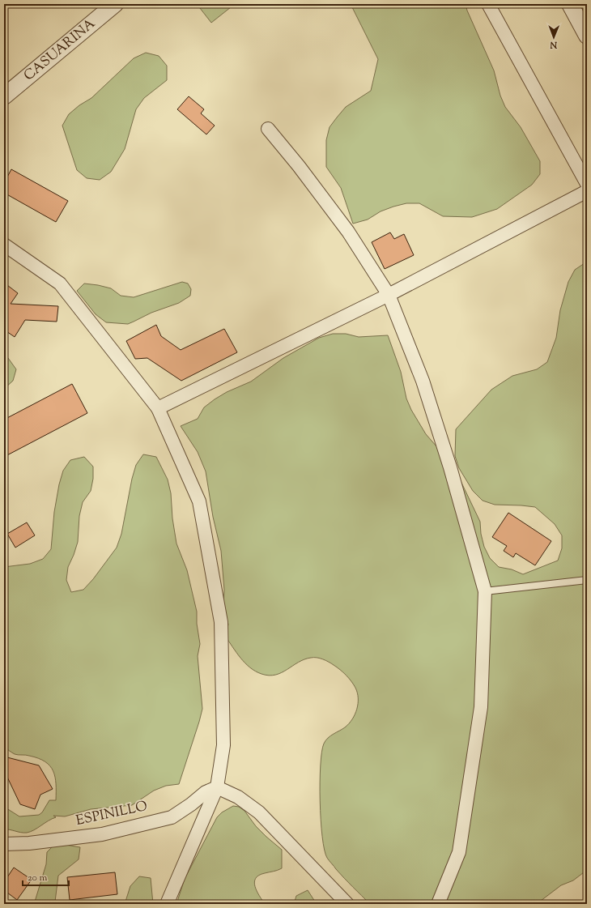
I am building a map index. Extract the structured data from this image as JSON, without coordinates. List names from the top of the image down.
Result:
{
  "streets": {
    "street": ["CASUARINA", "ESPINILLO"]
  },
  "scale_bar": "20 m",
  "north": "bottom"
}
